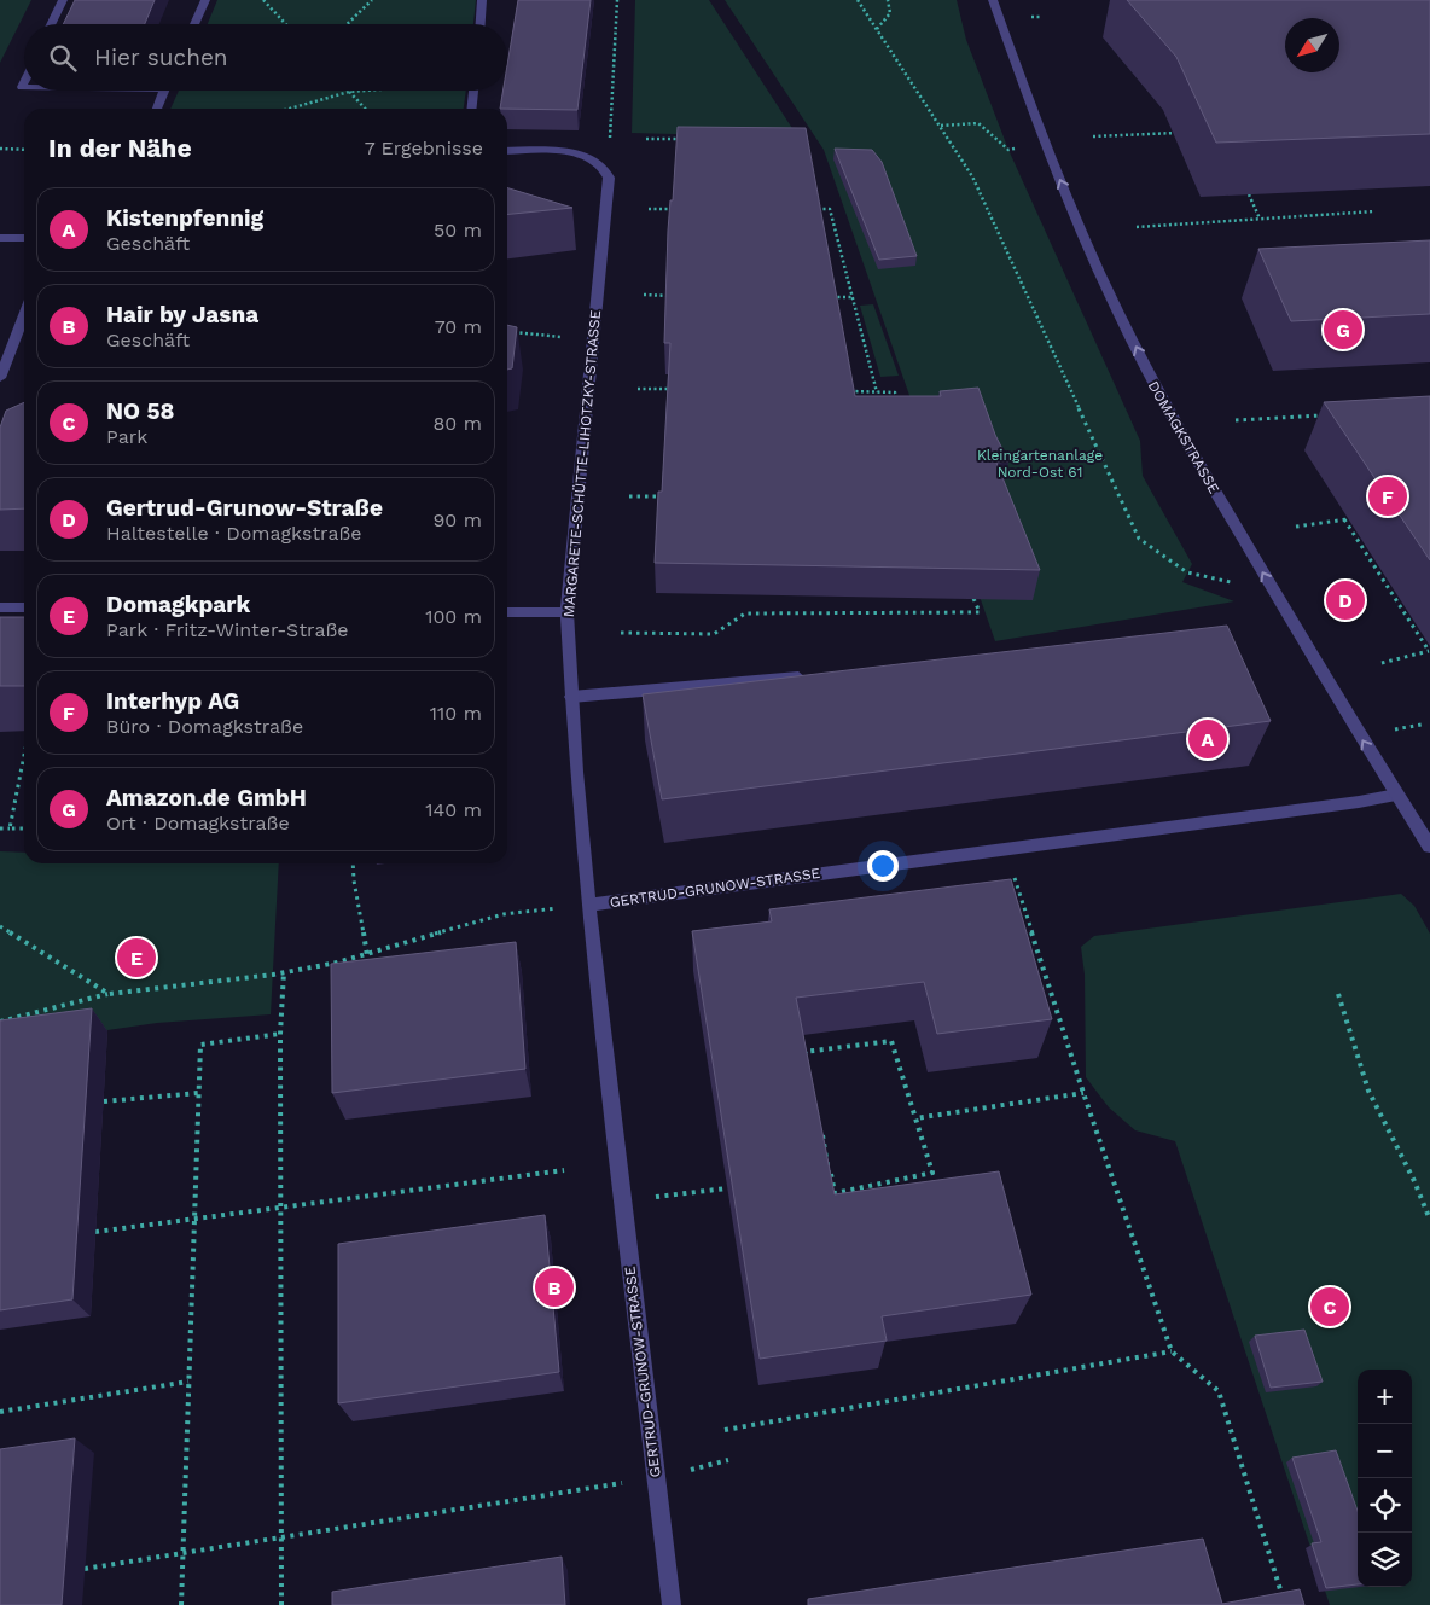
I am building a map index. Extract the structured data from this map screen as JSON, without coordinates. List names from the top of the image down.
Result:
{
  "streets": {
    "street": ["DOMAGKSTRASSE", "MARGARETE-SCHÜTTE-LIHOTZKY-STRASSE", "GERTRUD-GRUNOW-STRASSE"]
  },
  "crossings": [
    ["DOMAGKSTRASSE", "GERTRUD-GRUNOW-STRASSE"],
    ["MARGARETE-SCHÜTTE-LIHOTZKY-STRASSE", "GERTRUD-GRUNOW-STRASSE"]
  ],
  "one_way": ["DOMAGKSTRASSE"],
  "parks": ["Kleingartenanlage Nord-Ost 61"],
  "north": "bottom left",
  "page": {
    "search": "Hier suchen",
    "heading": ["In der Nähe", "7 Ergebnisse"],
    "list": [
      {
        "mark": "A",
        "name": "Kistenpfennig",
        "note": "Geschäft",
        "value": "50 m"
      },
      {
        "mark": "B",
        "name": "Hair by Jasna",
        "note": "Geschäft",
        "value": "70 m"
      },
      {
        "mark": "C",
        "name": "NO 58",
        "note": "Park",
        "value": "80 m"
      },
      {
        "mark": "D",
        "name": "Gertrud-Grunow-Straße",
        "note": "Haltestelle · Domagkstraße",
        "value": "90 m"
      },
      {
        "mark": "E",
        "name": "Domagkpark",
        "note": "Park · Fritz-Winter-Straße",
        "value": "100 m"
      },
      {
        "mark": "F",
        "name": "Interhyp AG",
        "note": "Büro · Domagkstraße",
        "value": "110 m"
      },
      {
        "mark": "G",
        "name": "Amazon.de GmbH",
        "note": "Ort · Domagkstraße",
        "value": "140 m"
      }
    ],
    "pins": [
      "G",
      "F",
      "D",
      "A",
      "E",
      "B",
      "C"
    ],
    "map_buttons": ["+", "−"]
  }
}
